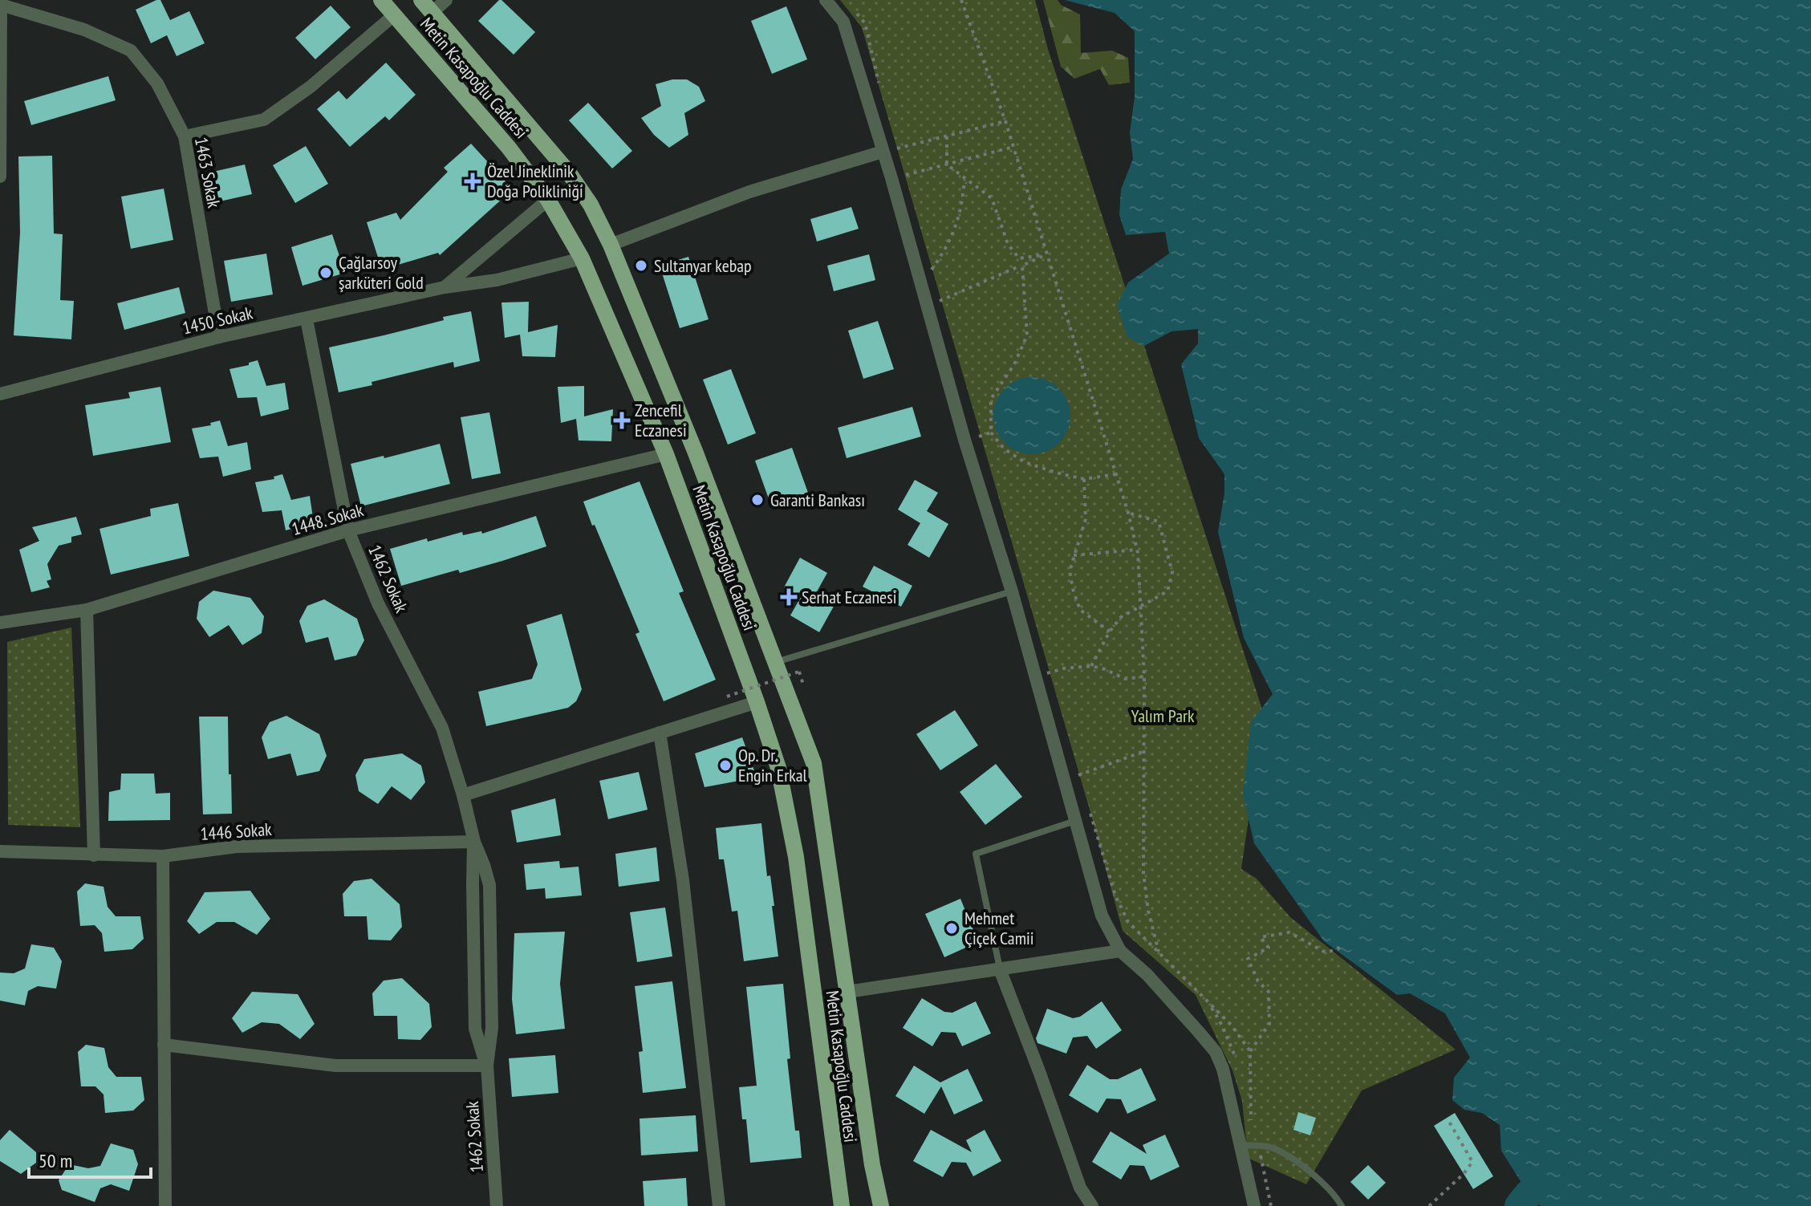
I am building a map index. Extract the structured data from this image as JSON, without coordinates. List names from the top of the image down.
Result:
{
  "streets": {
    "main road": ["Metin Kasapoğlu Caddesi"],
    "street": [
      "1463 Sokak",
      "1450 Sokak",
      "1448. Sokak",
      "1462 Sokak",
      "1446 Sokak"
    ]
  },
  "crossings": [
    ["Metin Kasapoğlu Caddesi", "1450 Sokak"],
    ["Metin Kasapoğlu Caddesi", "1448. Sokak"],
    ["1463 Sokak", "1450 Sokak"],
    ["1450 Sokak", "1462 Sokak"],
    ["1448. Sokak", "1462 Sokak"],
    ["1462 Sokak", "1446 Sokak"]
  ],
  "parks": ["Yalım Park"],
  "places": {
    "health": ["Özel Jineklinik Doğa Polikliniği", "Zencefil Eczanesi", "Serhat Eczanesi"],
    "other": [
      "Sultanyar kebap",
      "Çağlarsoy şarküteri Gold",
      "Garanti Bankası",
      "Op. Dr. Engin Erkal",
      "Mehmet Çiçek Camii"
    ]
  },
  "scale_bar": "50 m"
}
